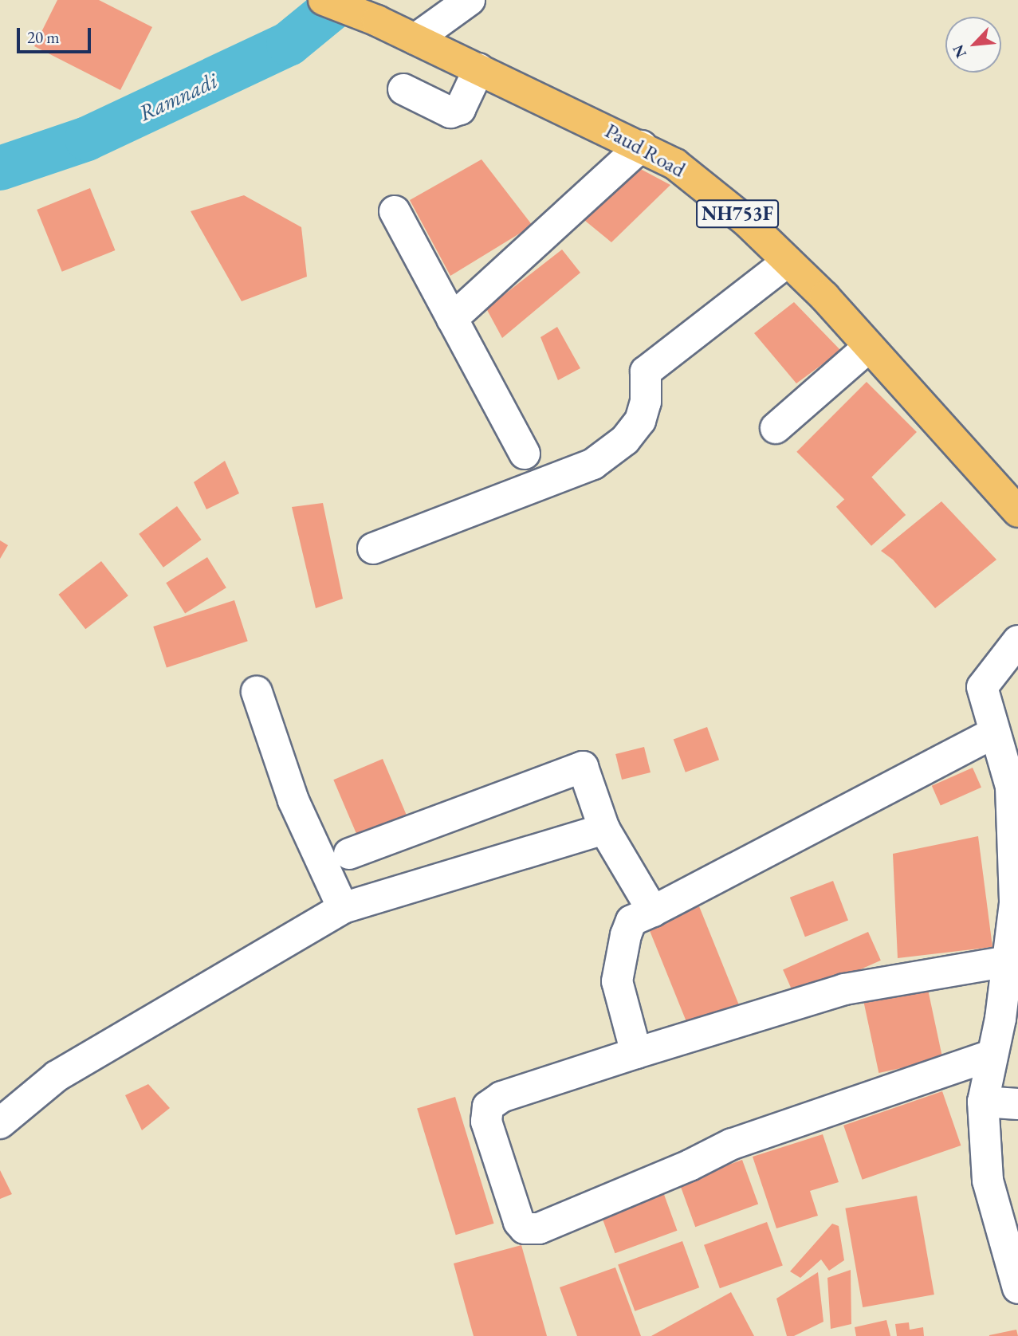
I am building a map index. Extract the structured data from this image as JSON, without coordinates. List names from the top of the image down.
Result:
{
  "streets": {
    "main road": ["Paud Road", "NH753F"]
  },
  "water": ["Ramnadi"],
  "scale_bar": "20 m",
  "north": "bottom left"
}
